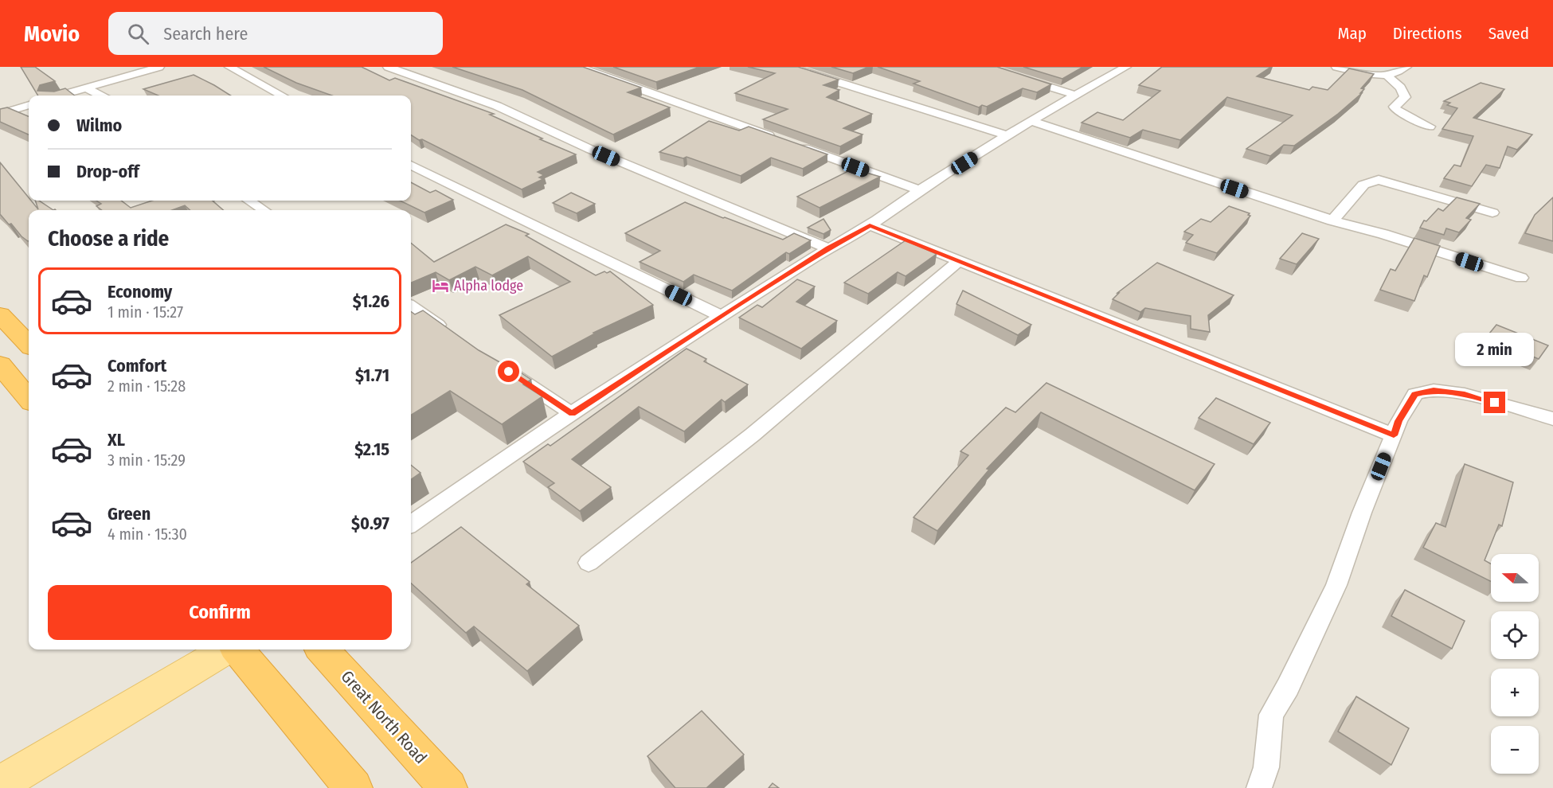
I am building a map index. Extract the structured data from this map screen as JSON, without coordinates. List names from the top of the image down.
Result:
{
  "streets": {
    "highway": ["Great North Road"]
  },
  "places": {
    "hotel": ["Alpha lodge"]
  },
  "north": "left",
  "page": {
    "header": "Movio",
    "search": "Search here",
    "nav": ["Map", "Directions", "Saved"],
    "banner": ["Wilmo", "Drop-off"],
    "heading": "Choose a ride",
    "list": [
      {
        "name": "Economy",
        "note": "1 min · 15:27",
        "value": "$1.26"
      },
      {
        "name": "Comfort",
        "note": "2 min · 15:28",
        "value": "$1.71"
      },
      {
        "name": "XL",
        "note": "3 min · 15:29",
        "value": "$2.15"
      },
      {
        "name": "Green",
        "note": "4 min · 15:30",
        "value": "$0.97"
      }
    ],
    "bubble": "2 min",
    "map_buttons": ["+", "−"],
    "buttons": "Confirm"
  }
}
